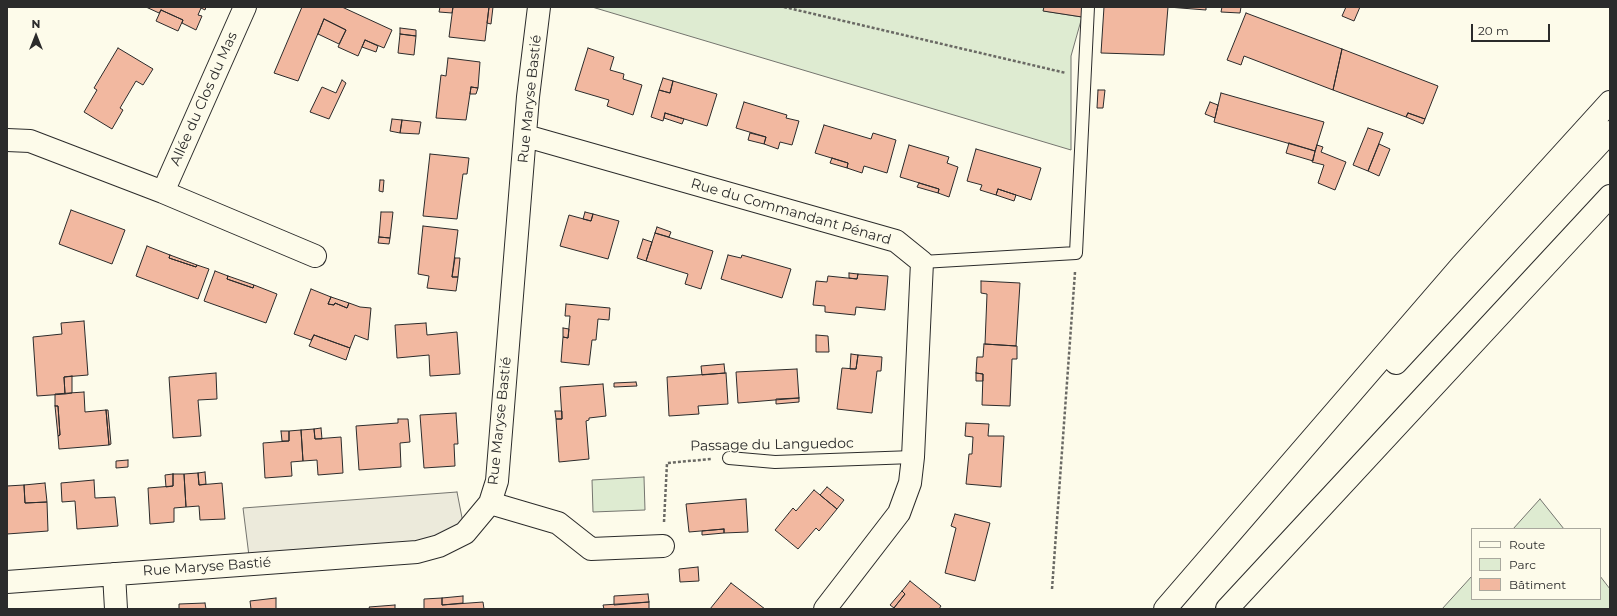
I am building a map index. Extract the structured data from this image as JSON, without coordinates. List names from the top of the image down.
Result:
{
  "streets": {
    "main road": ["Allée du Clos du Mas", "Rue Maryse Bastié", "Rue du Commandant Pénard"],
    "lane": ["Passage du Languedoc"]
  },
  "crossings": [
    ["Rue Maryse Bastié", "Rue du Commandant Pénard"]
  ],
  "legend": ["Route", "Parc", "Bâtiment"],
  "scale_bar": "20 m",
  "north": "top"
}
